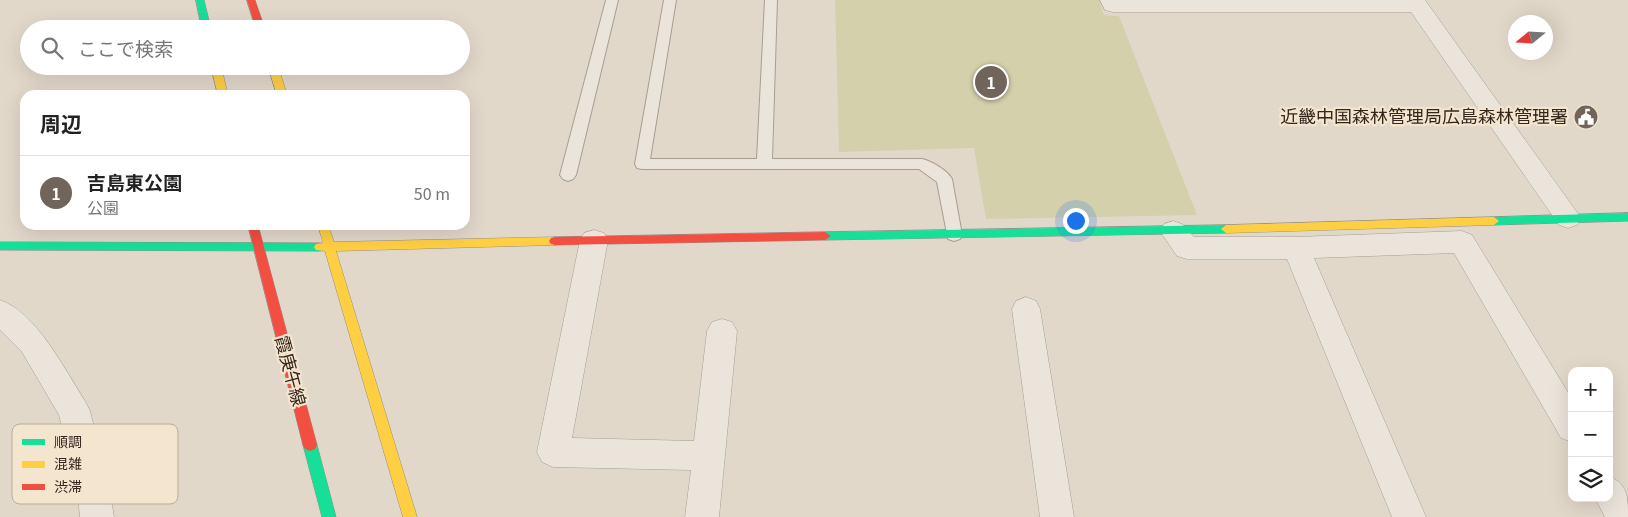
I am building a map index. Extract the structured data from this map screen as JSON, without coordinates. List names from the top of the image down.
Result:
{
  "streets": {
    "street": ["霞庚午線"]
  },
  "places": {
    "public building": ["近畿中国森林管理局広島森林管理署"]
  },
  "legend": ["順調", "混雑", "渋滞"],
  "north": "left",
  "page": {
    "search": "ここで検索",
    "pins": "1",
    "heading": "周辺",
    "list": [
      {
        "mark": "1",
        "name": "吉島東公園",
        "note": "公園",
        "value": "50 m"
      }
    ],
    "map_buttons": ["+", "−"]
  }
}
